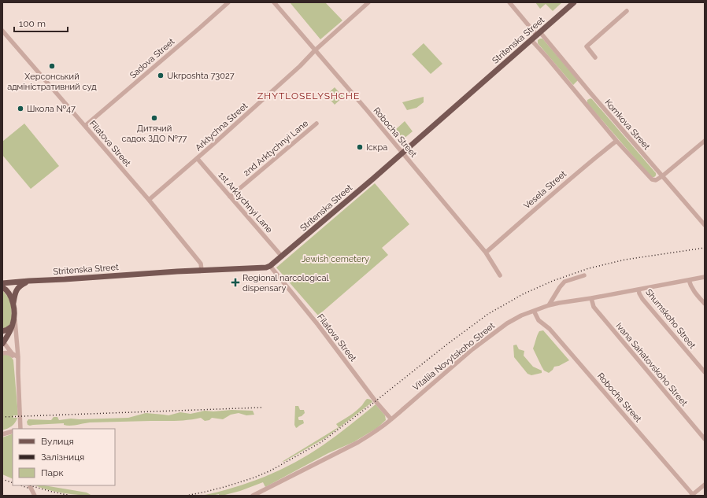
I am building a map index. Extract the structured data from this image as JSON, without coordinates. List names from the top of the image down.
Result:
{
  "streets": {
    "main road": ["Stritenska Street"],
    "street": [
      "Sadova Street",
      "Komkova Street",
      "Arktychna Street",
      "Robocha Street",
      "Filatova Street",
      "2nd Arktychnyi Lane",
      "Vesela Street",
      "1st Arktychnyi Lane",
      "Shumskoho Street",
      "Vitaliia Novytskoho Street",
      "Ivana Sahatovskoho Street"
    ]
  },
  "crossings": [
    ["Stritenska Street", "Komkova Street"],
    ["Stritenska Street", "Robocha Street"],
    ["Stritenska Street", "Filatova Street"],
    ["Stritenska Street", "1st Arktychnyi Lane"],
    ["Sadova Street", "Filatova Street"],
    ["Arktychna Street", "Robocha Street"],
    ["Arktychna Street", "Filatova Street"],
    ["Arktychna Street", "1st Arktychnyi Lane"],
    ["Robocha Street", "Vesela Street"],
    ["Robocha Street", "Vitaliia Novytskoho Street"],
    ["Filatova Street", "Vitaliia Novytskoho Street"],
    ["2nd Arktychnyi Lane", "1st Arktychnyi Lane"],
    ["Shumskoho Street", "Vitaliia Novytskoho Street"],
    ["Vitaliia Novytskoho Street", "Ivana Sahatovskoho Street"]
  ],
  "districts": ["ZHYTLOSELYSHCHE"],
  "parks": ["Jewish cemetery"],
  "places": {
    "other": [
      "Херсонський адміністративний суд",
      "Ukrposhta 73027",
      "Школа №47",
      "Дитячий садок ЗДО №77",
      "Іскра"
    ],
    "health": ["Regional narcological dispensary"]
  },
  "legend": ["Вулиця", "Залізниця", "Парк"],
  "scale_bar": "100 m"
}
